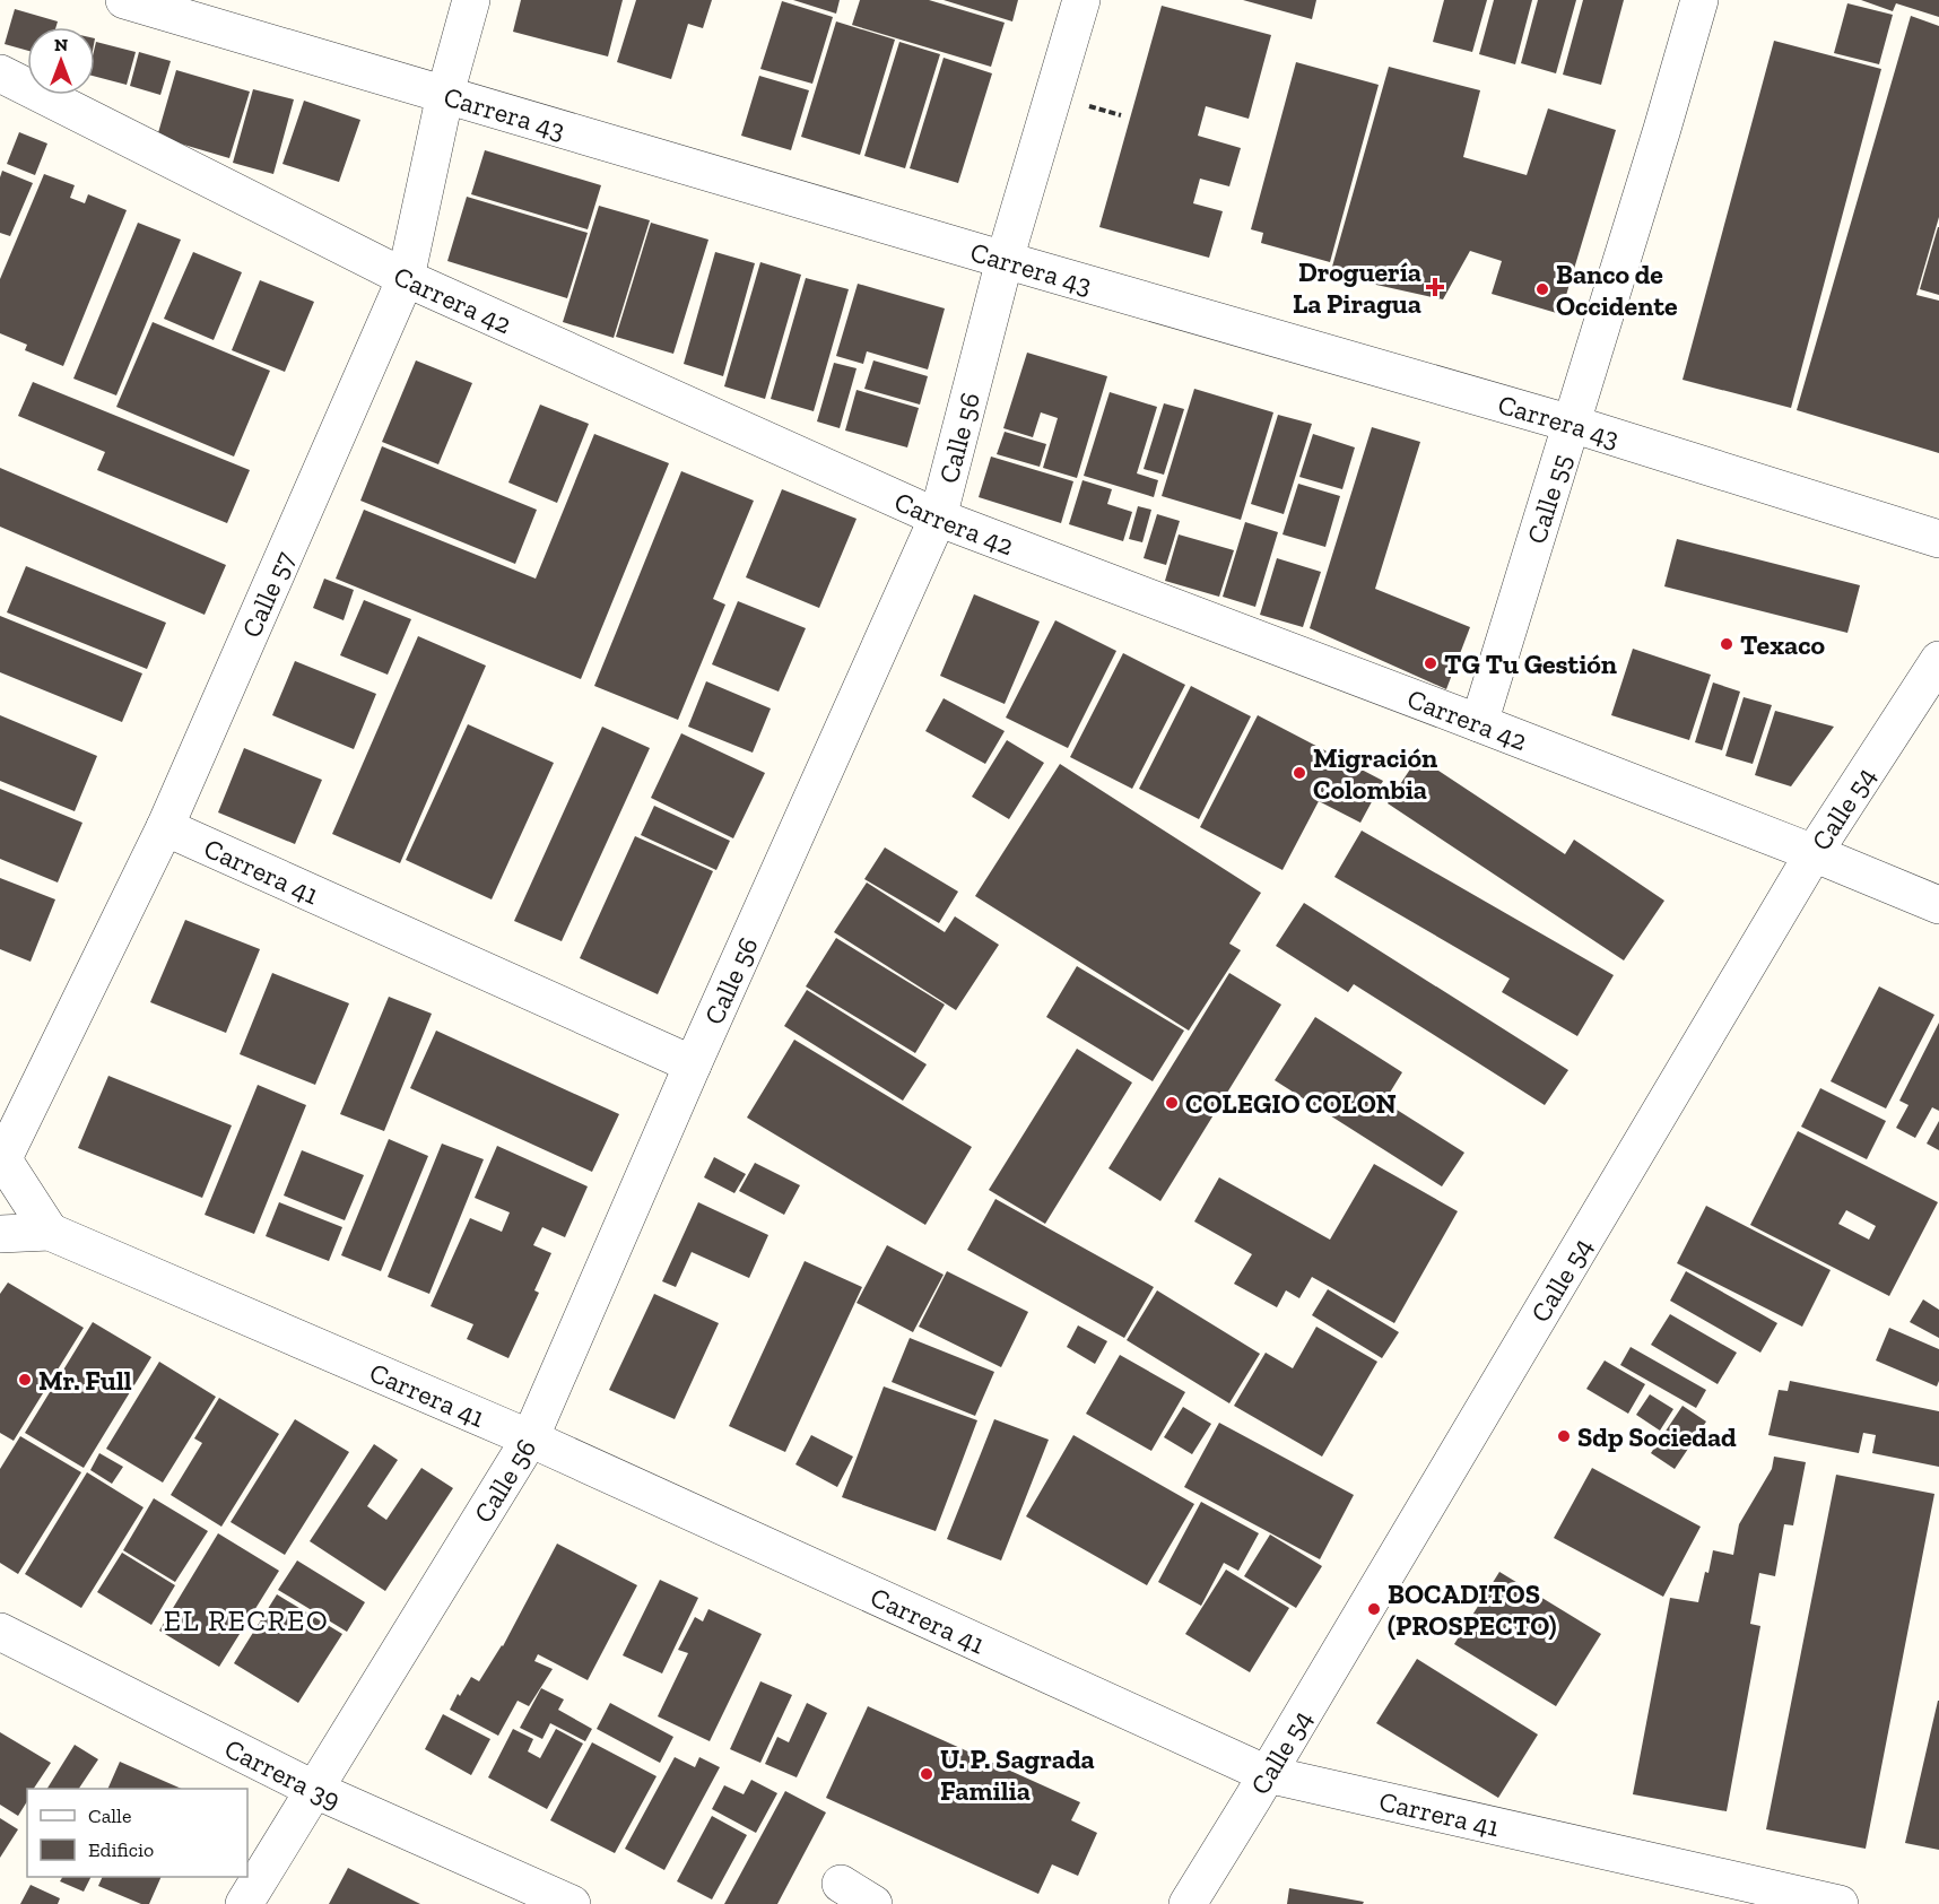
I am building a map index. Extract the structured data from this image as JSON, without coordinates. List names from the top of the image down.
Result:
{
  "streets": {
    "street": [
      "Carrera 43",
      "Carrera 42",
      "Calle 56",
      "Calle 55",
      "Calle 57",
      "Calle 54",
      "Carrera 41",
      "Carrera 39"
    ]
  },
  "crossings": [
    ["Carrera 43", "Calle 56"],
    ["Carrera 43", "Calle 55"],
    ["Carrera 43", "Calle 57"],
    ["Carrera 42", "Calle 56"],
    ["Carrera 42", "Calle 55"],
    ["Carrera 42", "Calle 57"],
    ["Carrera 42", "Calle 54"],
    ["Calle 56", "Carrera 41"],
    ["Calle 56", "Carrera 39"],
    ["Calle 57", "Carrera 41"],
    ["Calle 54", "Carrera 41"]
  ],
  "districts": ["EL RECREO"],
  "places": {
    "health": ["Droguería La Piragua"],
    "other": [
      "Banco de Occidente",
      "Texaco",
      "TG Tu Gestión",
      "Migración Colombia",
      "COLEGIO COLON",
      "Mr. Full",
      "Sdp Sociedad",
      "BOCADITOS (PROSPECTO)",
      "U. P. Sagrada Familia"
    ]
  },
  "legend": ["Calle", "Edificio"],
  "north": "top"
}
